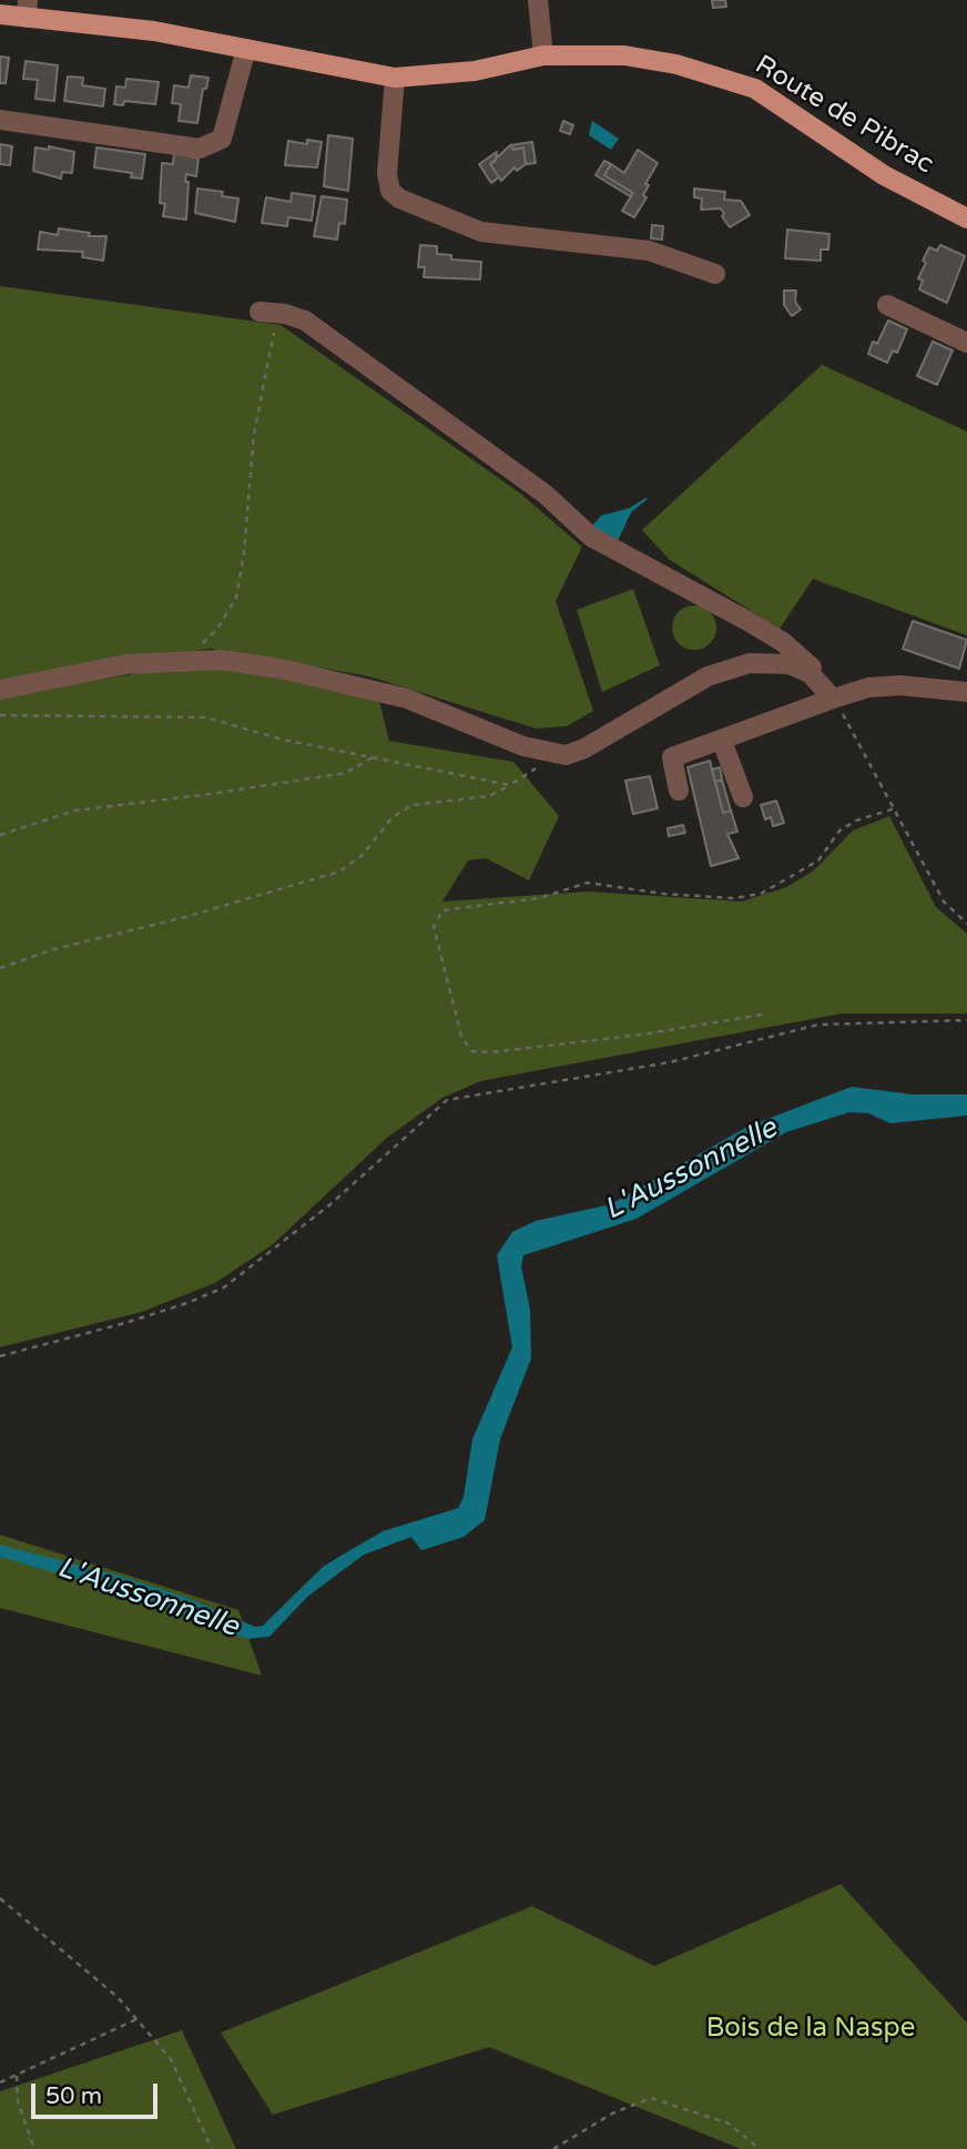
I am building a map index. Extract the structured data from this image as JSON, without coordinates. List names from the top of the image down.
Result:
{
  "streets": {
    "main road": ["Route de Pibrac"]
  },
  "water": ["L'Aussonnelle"],
  "parks": ["Bois de la Naspe"],
  "scale_bar": "50 m"
}
